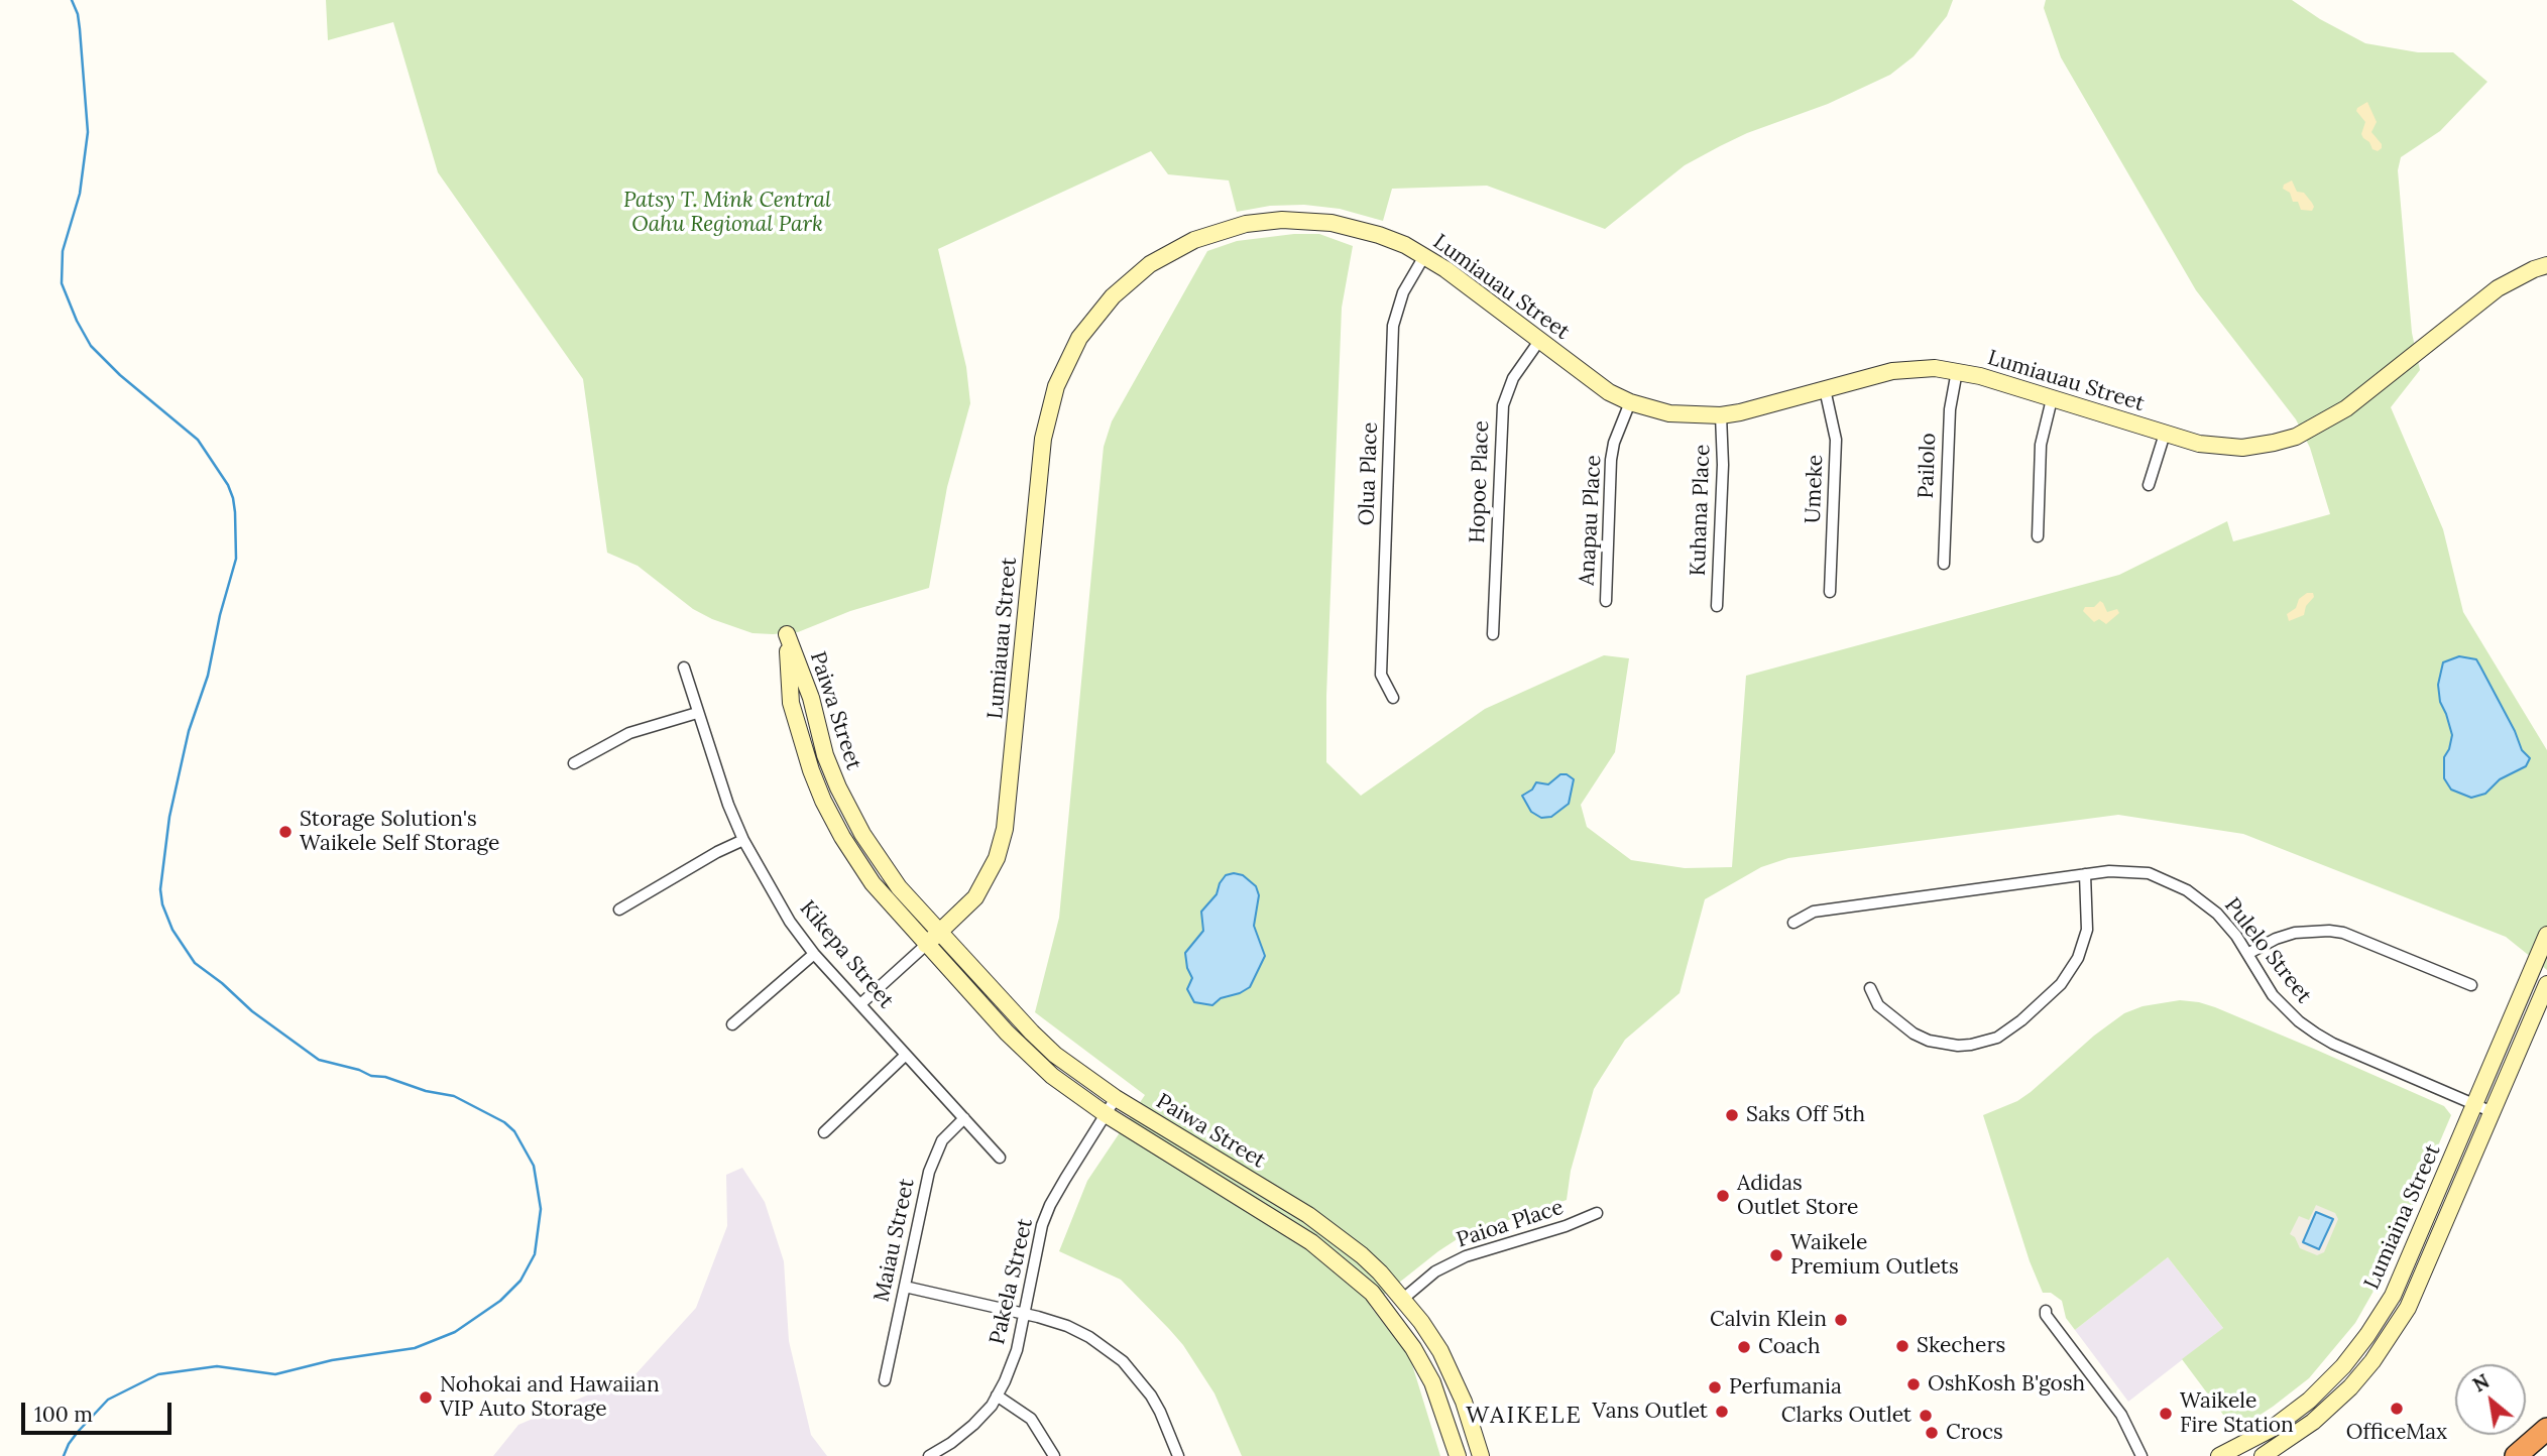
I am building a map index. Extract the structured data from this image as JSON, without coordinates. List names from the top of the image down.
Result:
{
  "streets": {
    "street": [
      "Lumiauau Street",
      "Pailolo",
      "Olua Place",
      "Hopoe Place",
      "Umeke",
      "Kuhana Place",
      "Anapau Place",
      "Paiwa Street",
      "Pulelo Street",
      "Kikepa Street",
      "Lumiaina Street",
      "Paioa Place",
      "Maiau Street",
      "Pakela Street"
    ]
  },
  "crossings": [
    ["Lumiauau Street", "Pailolo"],
    ["Lumiauau Street", "Olua Place"],
    ["Lumiauau Street", "Hopoe Place"],
    ["Lumiauau Street", "Umeke"],
    ["Lumiauau Street", "Kuhana Place"],
    ["Lumiauau Street", "Anapau Place"],
    ["Lumiauau Street", "Paiwa Street"],
    ["Lumiauau Street", "Kikepa Street"],
    ["Paiwa Street", "Paioa Place"],
    ["Paiwa Street", "Pakela Street"],
    ["Pulelo Street", "Lumiaina Street"],
    ["Kikepa Street", "Maiau Street"]
  ],
  "districts": ["WAIKELE"],
  "parks": ["Patsy T. Mink Central Oahu Regional Park"],
  "places": [
    "Storage Solution's Waikele Self Storage",
    "Saks Off 5th",
    "Adidas Outlet Store",
    "Waikele Premium Outlets",
    "Calvin Klein",
    "Skechers",
    "Coach",
    "OshKosh B'gosh",
    "Perfumania",
    "Nohokai and Hawaiian VIP Auto Storage",
    "OfficeMax",
    "Vans Outlet",
    "Waikele Fire Station",
    "Clarks Outlet",
    "Crocs"
  ],
  "scale_bar": "100 m",
  "north": "top left"
}
